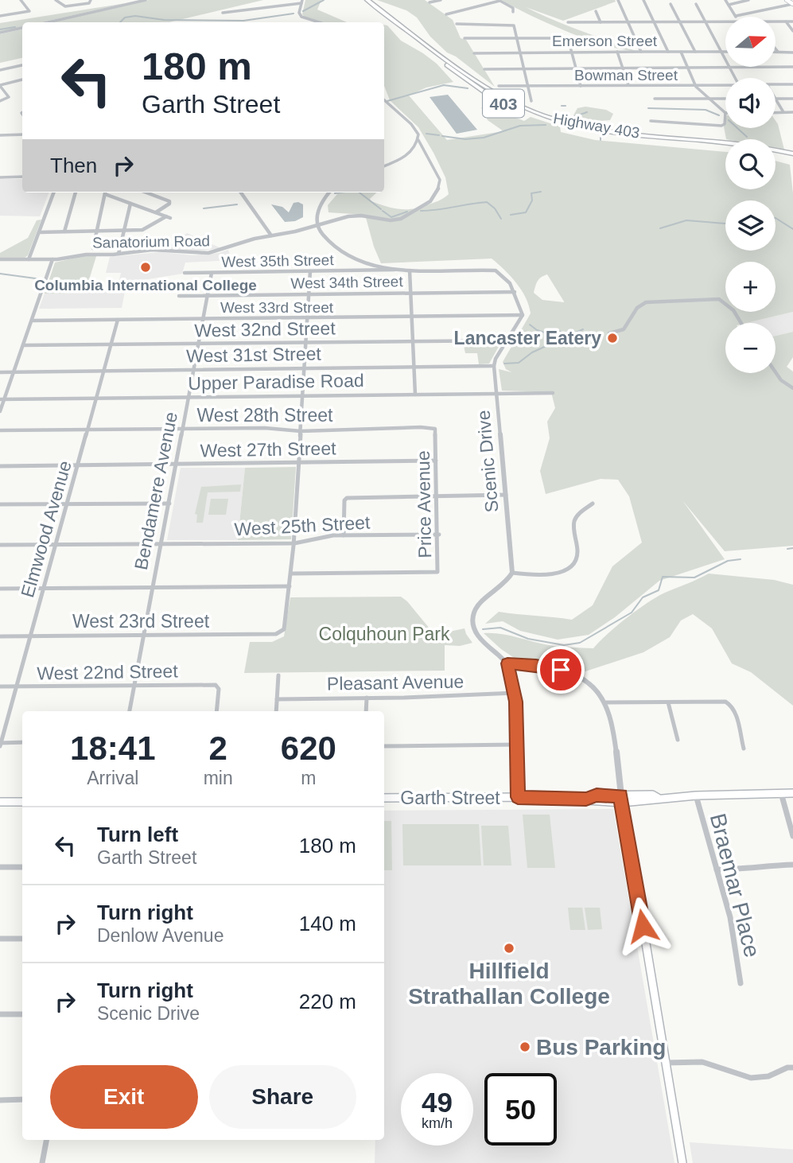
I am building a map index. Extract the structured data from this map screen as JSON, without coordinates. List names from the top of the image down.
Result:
{
  "streets": {
    "highway": ["403", "Highway 403"],
    "main road": ["Garth Street"],
    "street": [
      "Emerson Street",
      "Bowman Street",
      "Sanatorium Road",
      "West 35th Street",
      "West 34th Street",
      "West 33rd Street",
      "West 32nd Street",
      "West 31st Street",
      "Upper Paradise Road",
      "West 28th Street",
      "West 27th Street",
      "Scenic Drive",
      "Bendamere Avenue",
      "Price Avenue",
      "West 25th Street",
      "Elmwood Avenue",
      "West 23rd Street",
      "West 22nd Street",
      "Pleasant Avenue",
      "Braemar Place"
    ]
  },
  "crossings": [
    ["West 35th Street", "Bendamere Avenue"],
    ["West 34th Street", "Bendamere Avenue"],
    ["West 33rd Street", "Bendamere Avenue"],
    ["West 33rd Street", "Elmwood Avenue"],
    ["West 32nd Street", "Bendamere Avenue"],
    ["West 32nd Street", "Elmwood Avenue"],
    ["West 31st Street", "Scenic Drive"],
    ["West 31st Street", "Bendamere Avenue"],
    ["West 31st Street", "Elmwood Avenue"],
    ["Upper Paradise Road", "Scenic Drive"],
    ["Upper Paradise Road", "Bendamere Avenue"],
    ["Upper Paradise Road", "Elmwood Avenue"],
    ["West 28th Street", "Bendamere Avenue"],
    ["West 28th Street", "Price Avenue"],
    ["West 28th Street", "Elmwood Avenue"],
    ["West 27th Street", "Bendamere Avenue"],
    ["West 27th Street", "Price Avenue"],
    ["West 27th Street", "Elmwood Avenue"],
    ["Bendamere Avenue", "West 25th Street"],
    ["Bendamere Avenue", "West 23rd Street"],
    ["Bendamere Avenue", "West 22nd Street"],
    ["Price Avenue", "West 25th Street"],
    ["West 25th Street", "Elmwood Avenue"],
    ["Elmwood Avenue", "West 23rd Street"],
    ["Elmwood Avenue", "West 22nd Street"],
    ["Garth Street", "Braemar Place"]
  ],
  "parks": ["Colquhoun Park"],
  "places": [
    "Columbia International College",
    "Lancaster Eatery",
    "Hillfield Strathallan College",
    "Bus Parking"
  ],
  "north": "right",
  "page": {
    "map_buttons": ["+", "−"],
    "turn": ["180 m", "Garth Street"],
    "then": "Then",
    "eta": [
      "18:41",
      "Arrival",
      "2",
      "min",
      "620",
      "m"
    ],
    "list": [
      {
        "name": "Turn left",
        "note": "Garth Street",
        "value": "180 m"
      },
      {
        "name": "Turn right",
        "note": "Denlow Avenue",
        "value": "140 m"
      },
      {
        "name": "Turn right",
        "note": "Scenic Drive",
        "value": "220 m"
      }
    ],
    "buttons": ["Exit", "Share"],
    "speed": "49 km/h",
    "limit": "50"
  }
}
